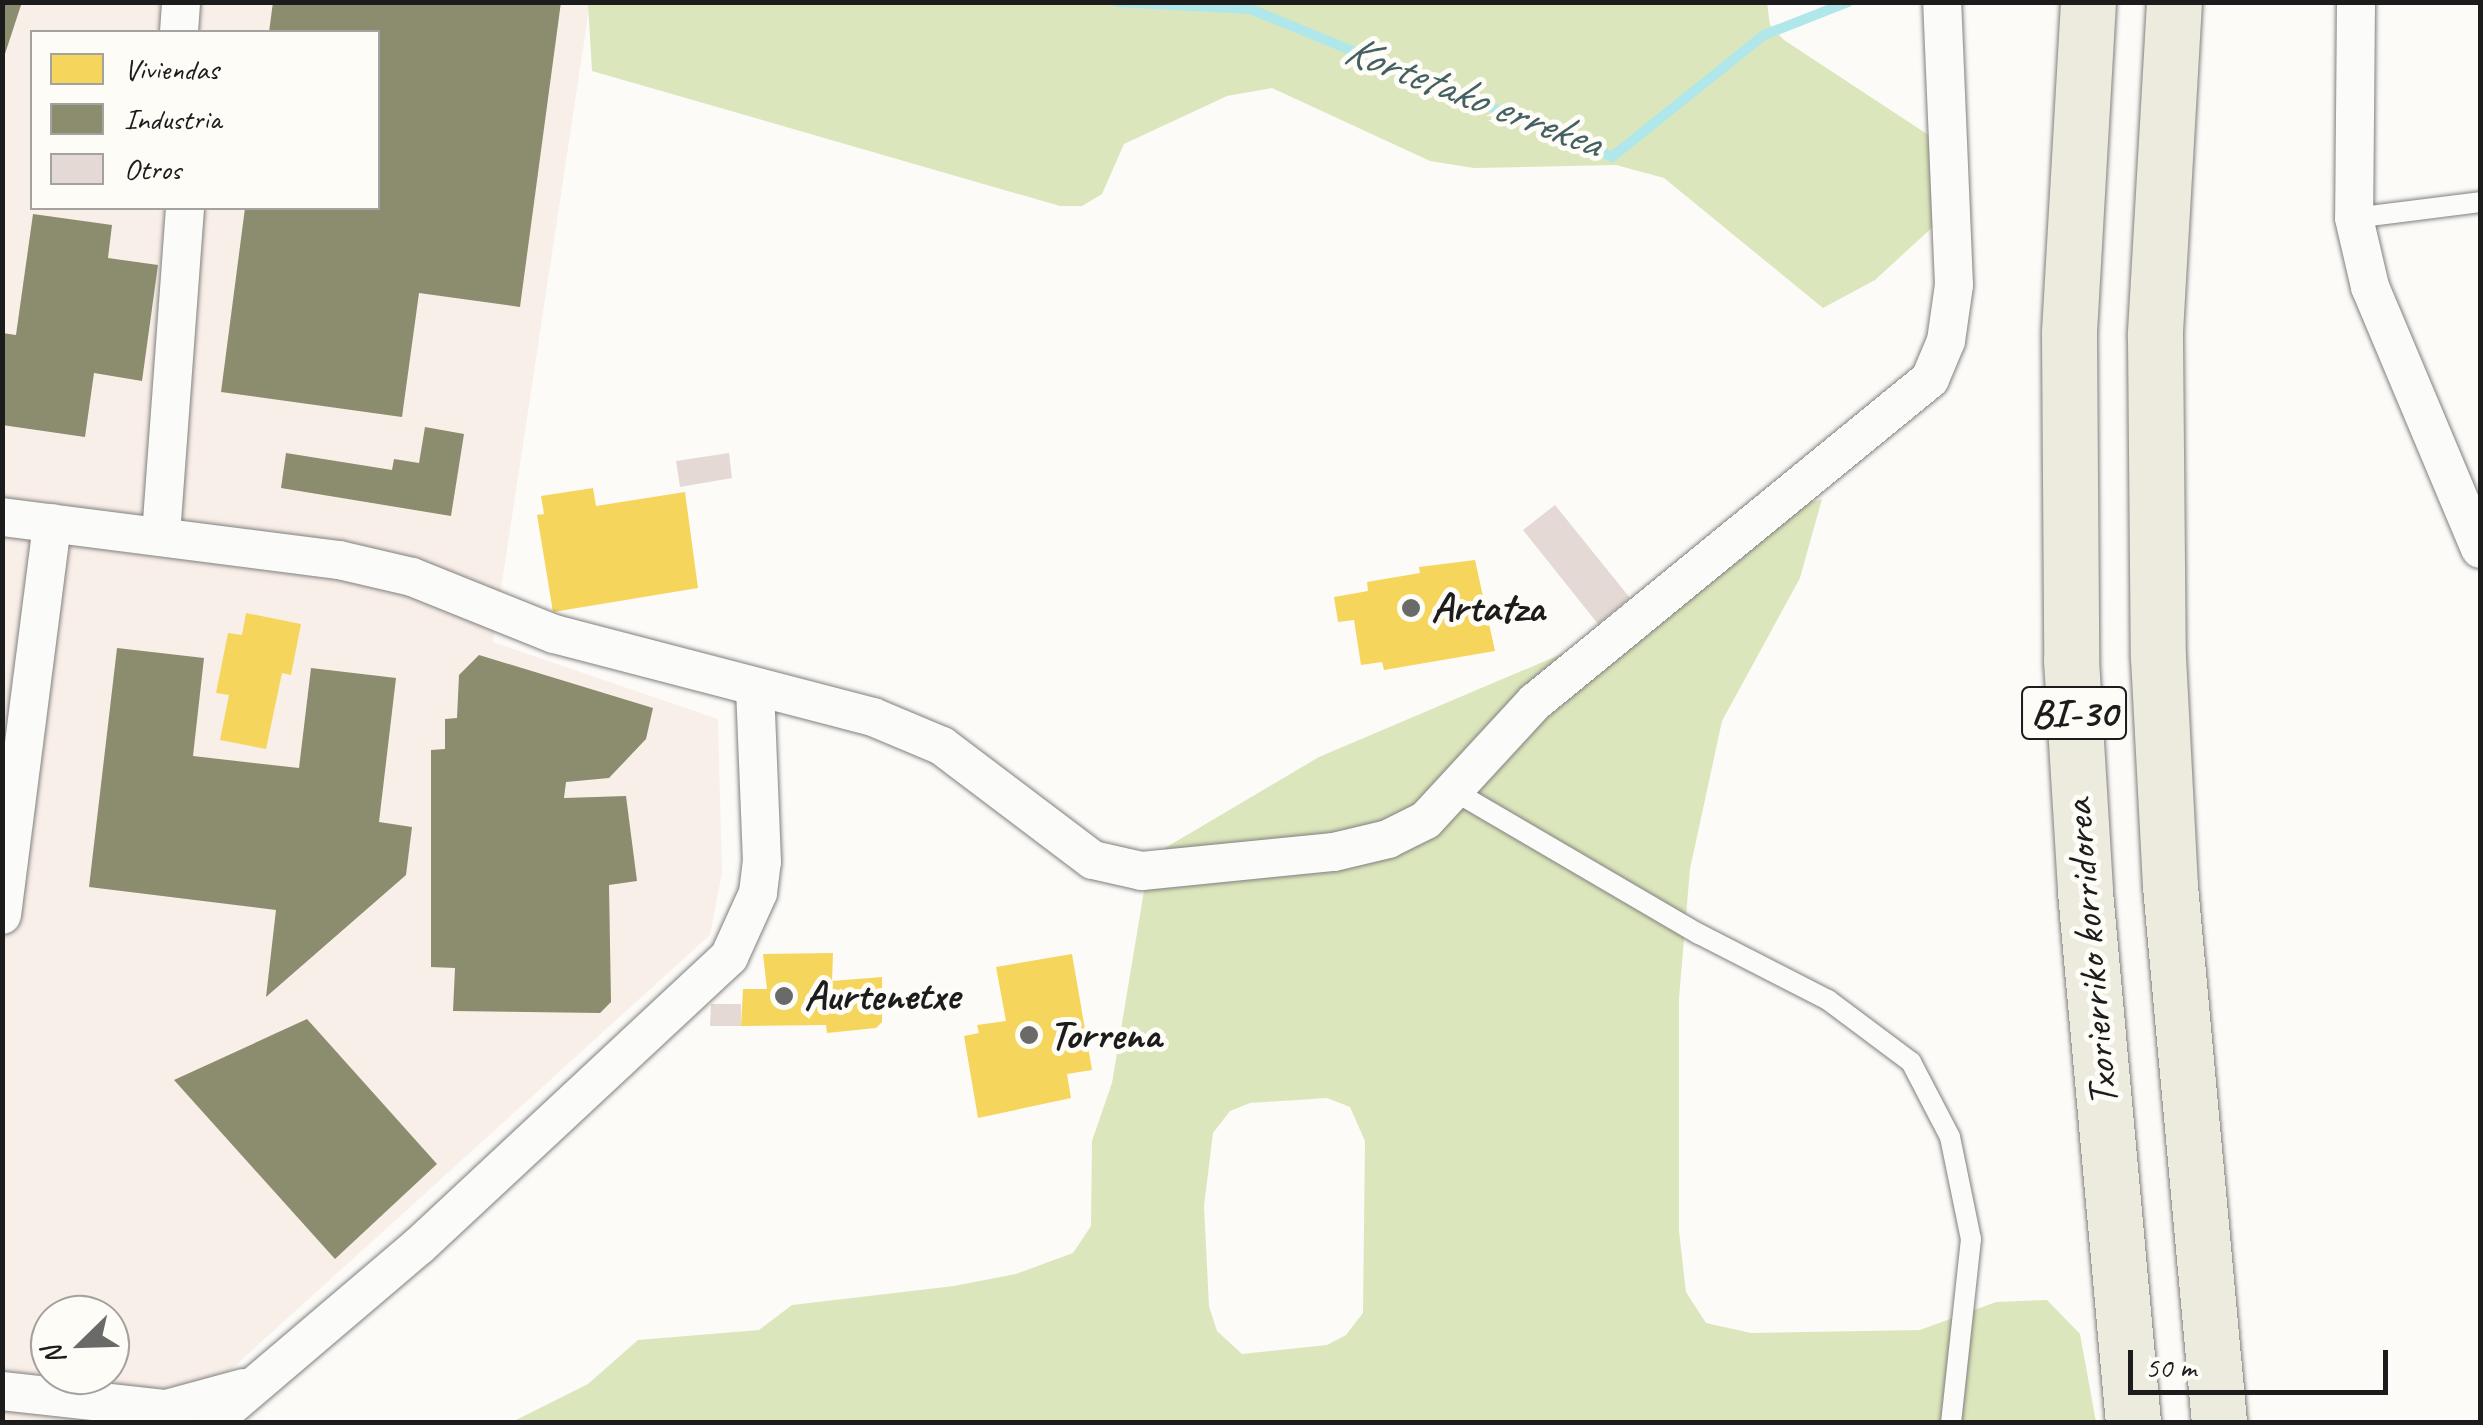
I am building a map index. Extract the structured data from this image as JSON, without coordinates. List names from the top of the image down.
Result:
{
  "streets": {
    "highway": ["BI-30", "Txorierriko korridorea"]
  },
  "water": ["Kortetako errekea"],
  "places": ["Artatza", "Aurtenetxe", "Torrena"],
  "legend": ["Viviendas", "Industria", "Otros"],
  "scale_bar": "50 m",
  "north": "bottom left"
}
